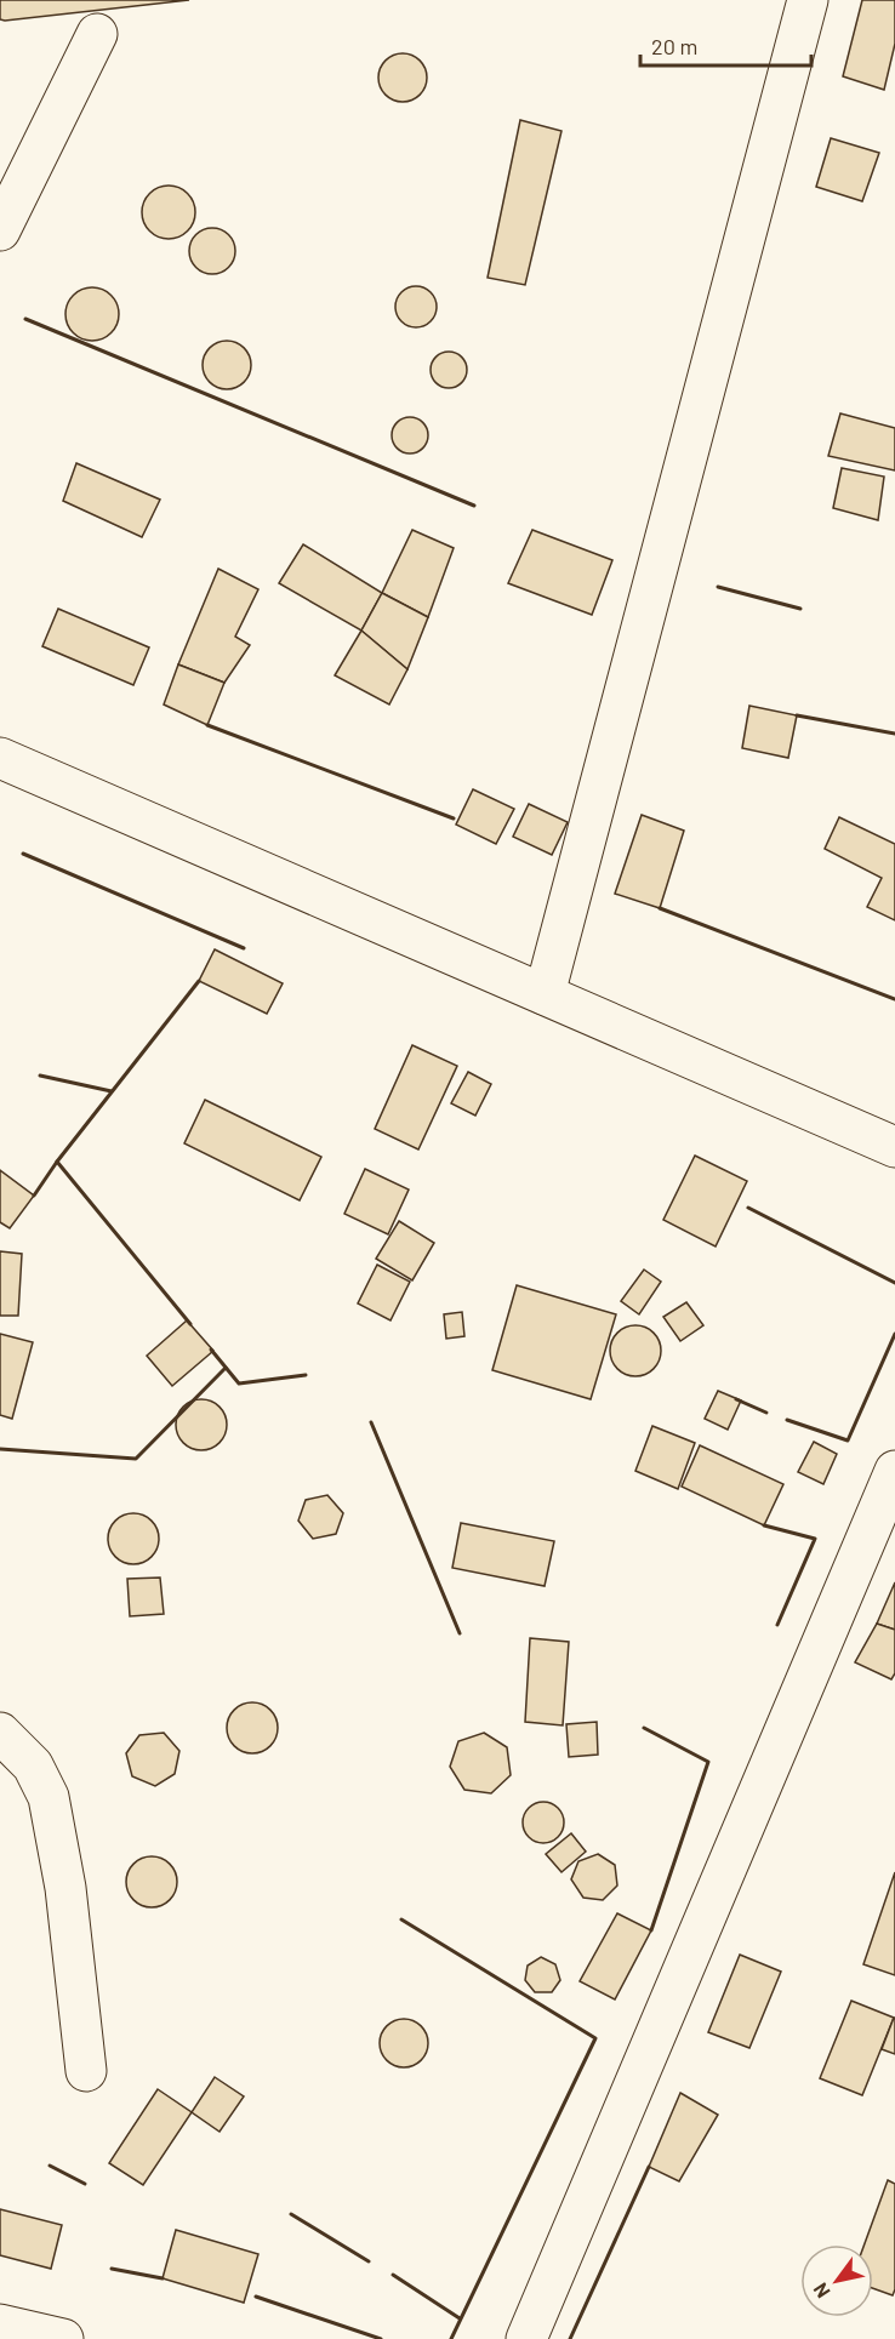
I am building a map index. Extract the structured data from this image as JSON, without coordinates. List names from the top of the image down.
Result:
{
  "scale_bar": "20 m",
  "north": "bottom left"
}
